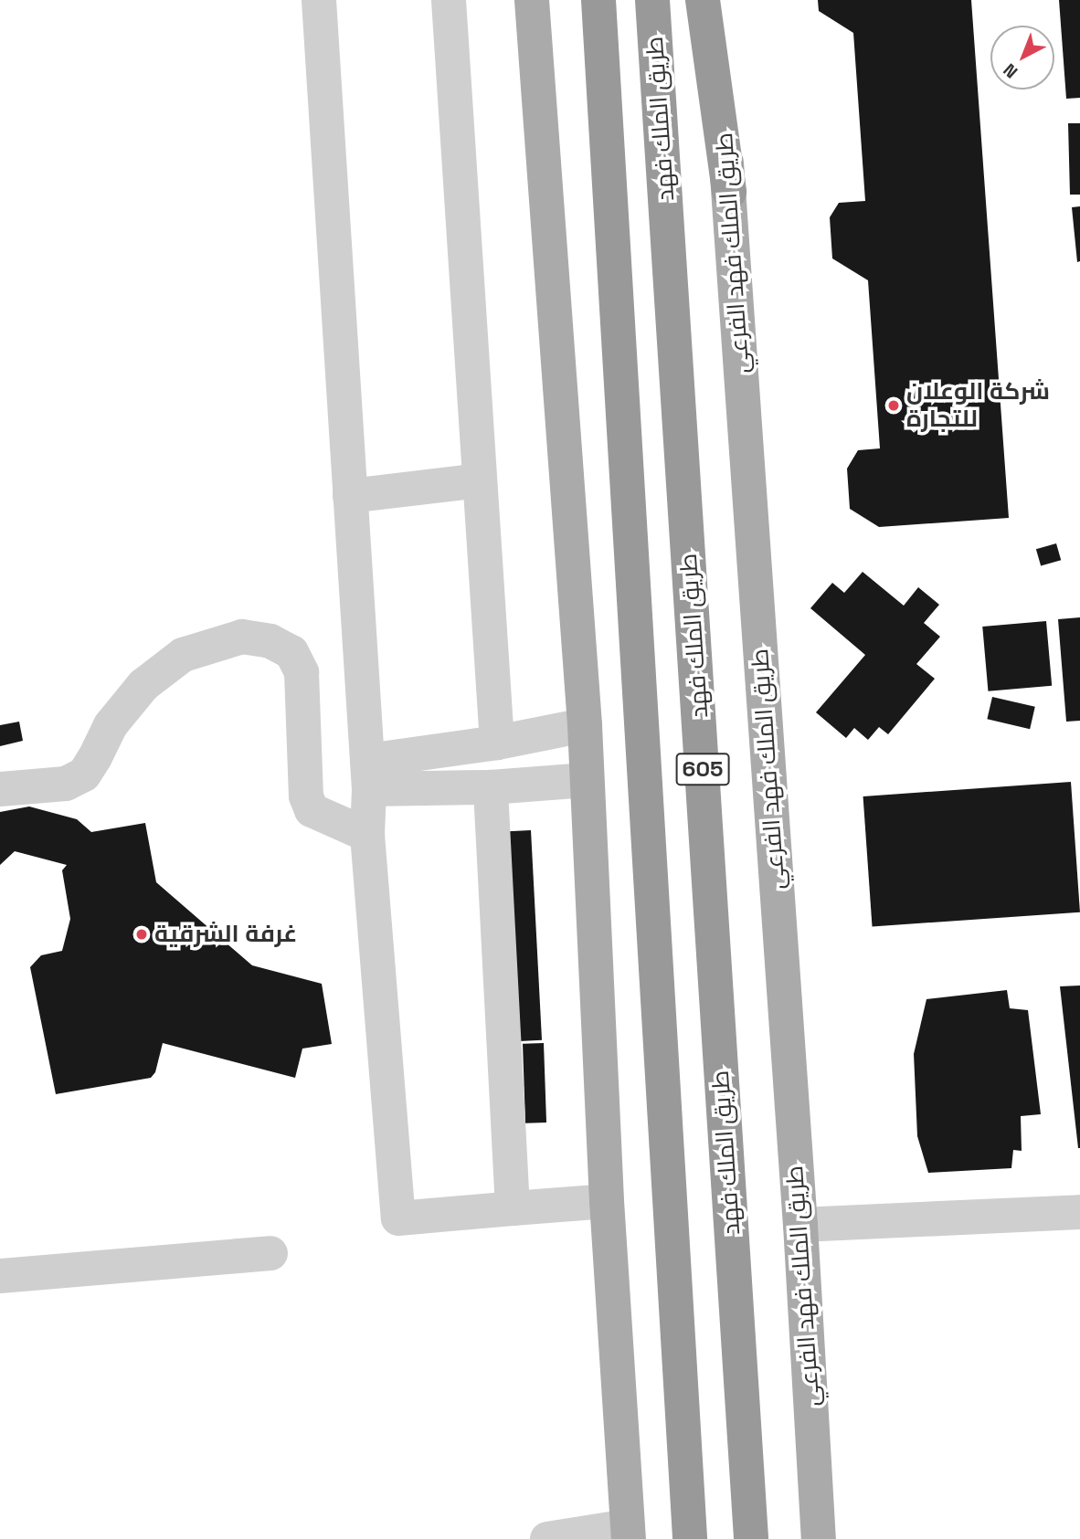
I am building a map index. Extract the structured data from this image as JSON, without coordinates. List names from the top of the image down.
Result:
{
  "streets": {
    "highway": ["طريق الملك فهد", "605"],
    "main road": ["طريق الملك فهد الفرعي"]
  },
  "places": ["شركة الوعلان للتجارة", "غرفة الشرقية"],
  "north": "bottom left"
}
